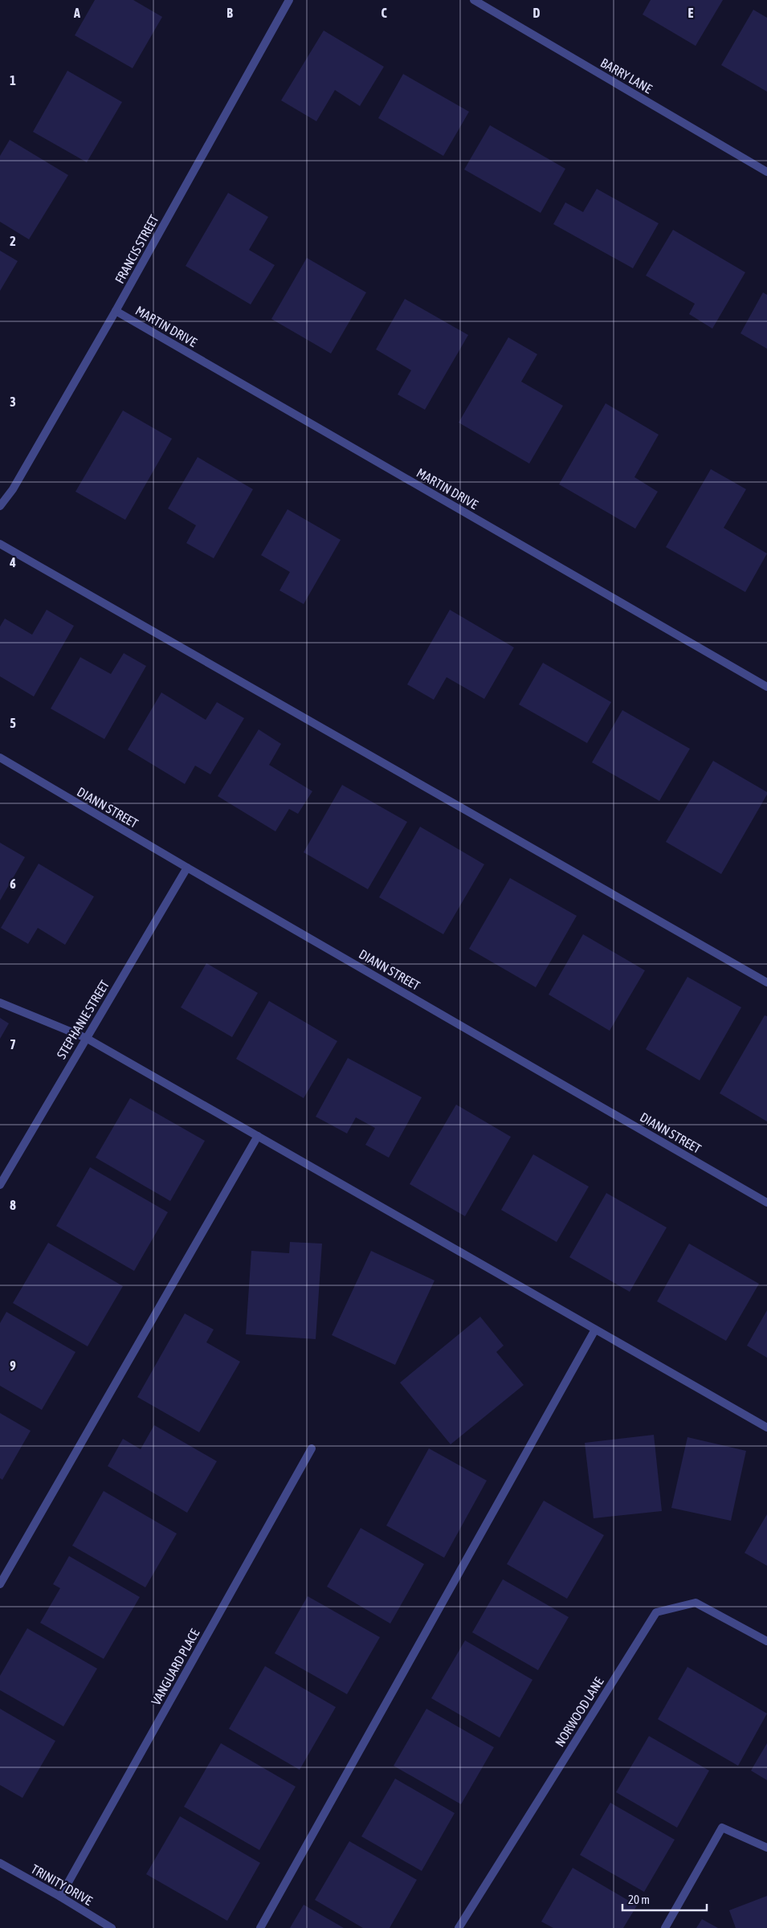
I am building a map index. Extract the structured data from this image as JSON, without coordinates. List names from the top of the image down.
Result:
{
  "streets": {
    "street": [
      "BARRY LANE",
      "FRANCIS STREET",
      "MARTIN DRIVE",
      "DIANN STREET",
      "STEPHANIE STREET",
      "VANGUARD PLACE",
      "NORWOOD LANE",
      "TRINITY DRIVE"
    ]
  },
  "crossings": [
    ["FRANCIS STREET", "MARTIN DRIVE"],
    ["DIANN STREET", "STEPHANIE STREET"],
    ["VANGUARD PLACE", "TRINITY DRIVE"]
  ],
  "scale_bar": "20 m",
  "grid": {
    "columns": [
      "A",
      "B",
      "C",
      "D",
      "E"
    ],
    "rows": [
      "1",
      "2",
      "3",
      "4",
      "5",
      "6",
      "7",
      "8",
      "9"
    ]
  }
}
